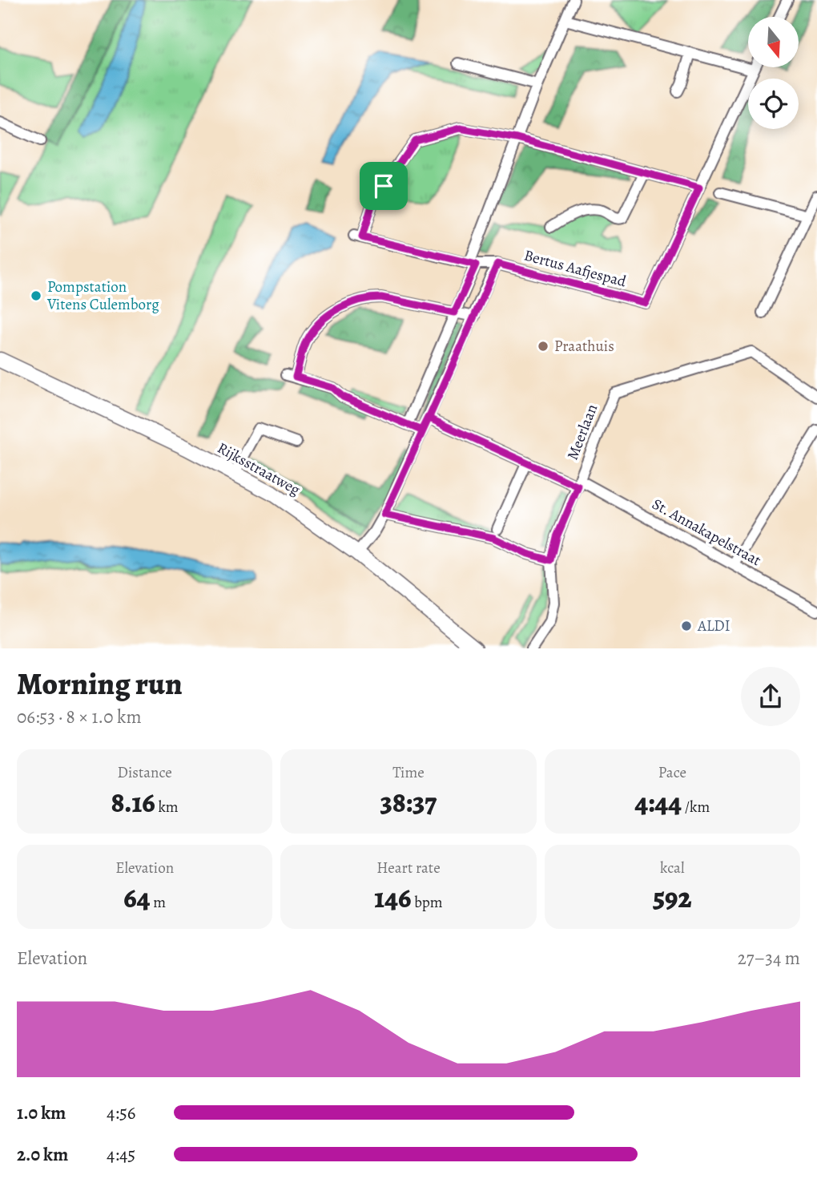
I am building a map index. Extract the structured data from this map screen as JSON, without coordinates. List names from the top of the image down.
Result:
{
  "streets": {
    "street": [
      "Bertus Aafjespad",
      "Meerlaan",
      "Rijksstraatweg",
      "St. Annakapelstraat"
    ]
  },
  "crossings": [
    ["Meerlaan", "St. Annakapelstraat"]
  ],
  "places": ["Pompstation Vitens Culemborg", "Praathuis", "ALDI"],
  "north": "bottom",
  "page": {
    "heading": ["Morning run", "06:53 · 8 × 1.0 km"],
    "stats": [
      ["Distance", "8.16 km"],
      ["Time", "38:37"],
      ["Pace", "4:44 /km"],
      ["Elevation", "64 m"],
      ["Heart rate", "146 bpm"],
      ["kcal", "592"]
    ],
    "chart": ["Elevation", "27–34 m"],
    "list": [
      {
        "name": "1.0 km",
        "note": "4:56"
      },
      {
        "name": "2.0 km",
        "note": "4:45"
      }
    ]
  }
}
